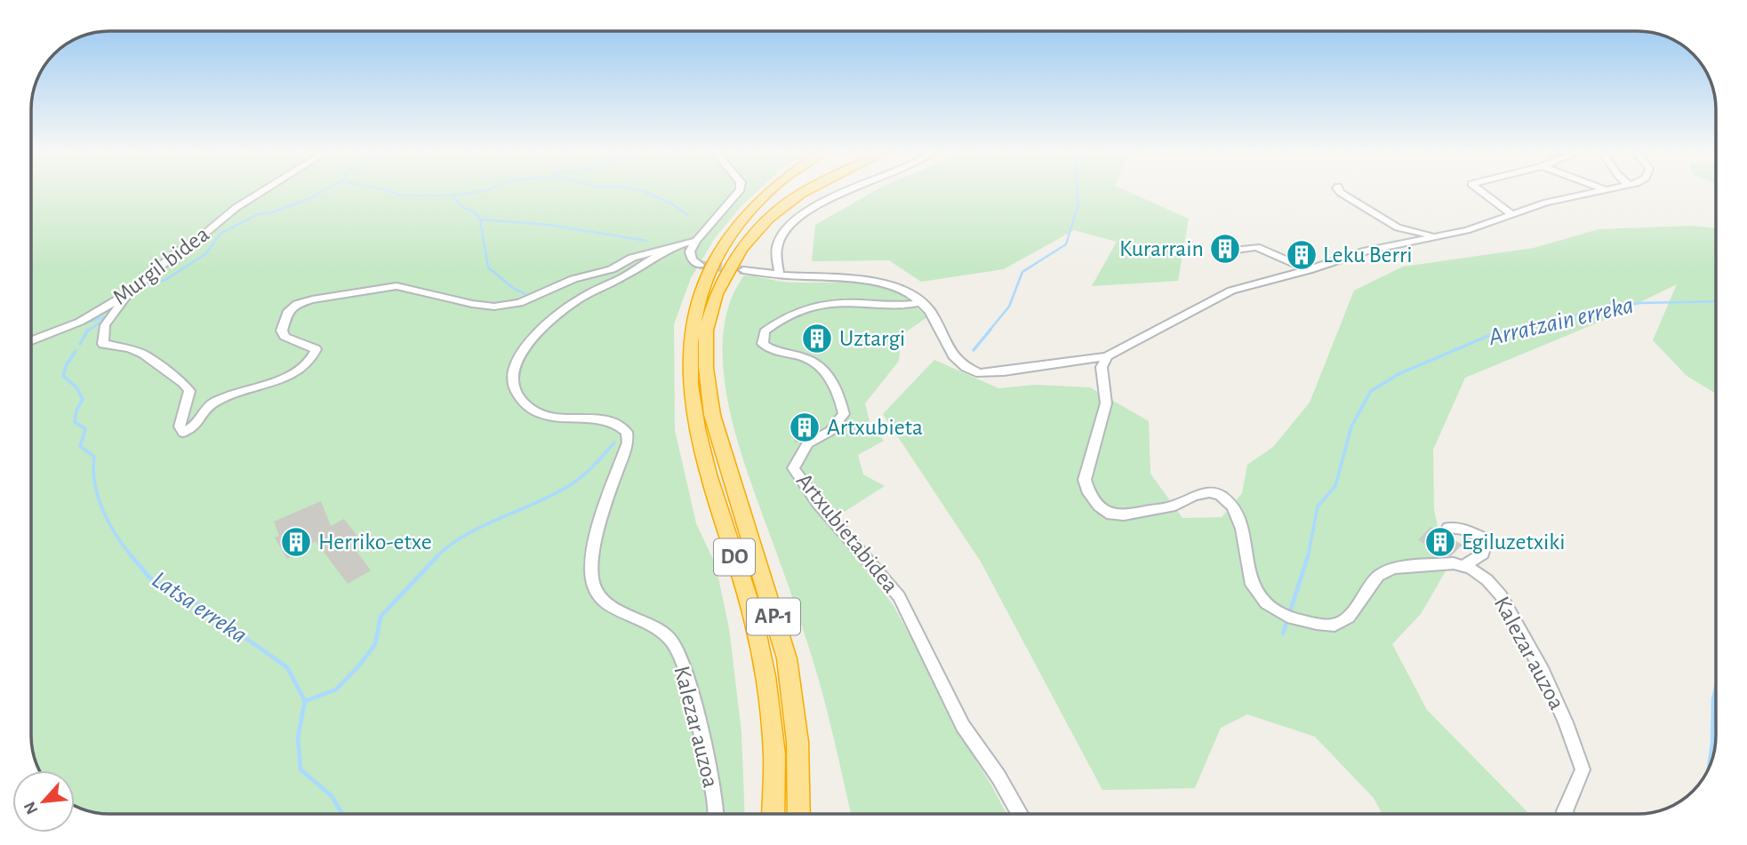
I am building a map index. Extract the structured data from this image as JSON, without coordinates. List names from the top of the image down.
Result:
{
  "streets": {
    "highway": ["DO", "AP-1"],
    "street": ["Murgil bidea", "Artxubietabidea", "Kalezar auzoa"]
  },
  "crossings": [
    ["Murgil bidea", "Kalezar auzoa"]
  ],
  "water": ["Arratzain erreka", "Latsa erreka"],
  "places": {
    "building": [
      "Kurarrain",
      "Leku Berri",
      "Uztargi",
      "Artxubieta",
      "Herriko-etxe",
      "Egiluzetxiki"
    ]
  },
  "north": "bottom left"
}
